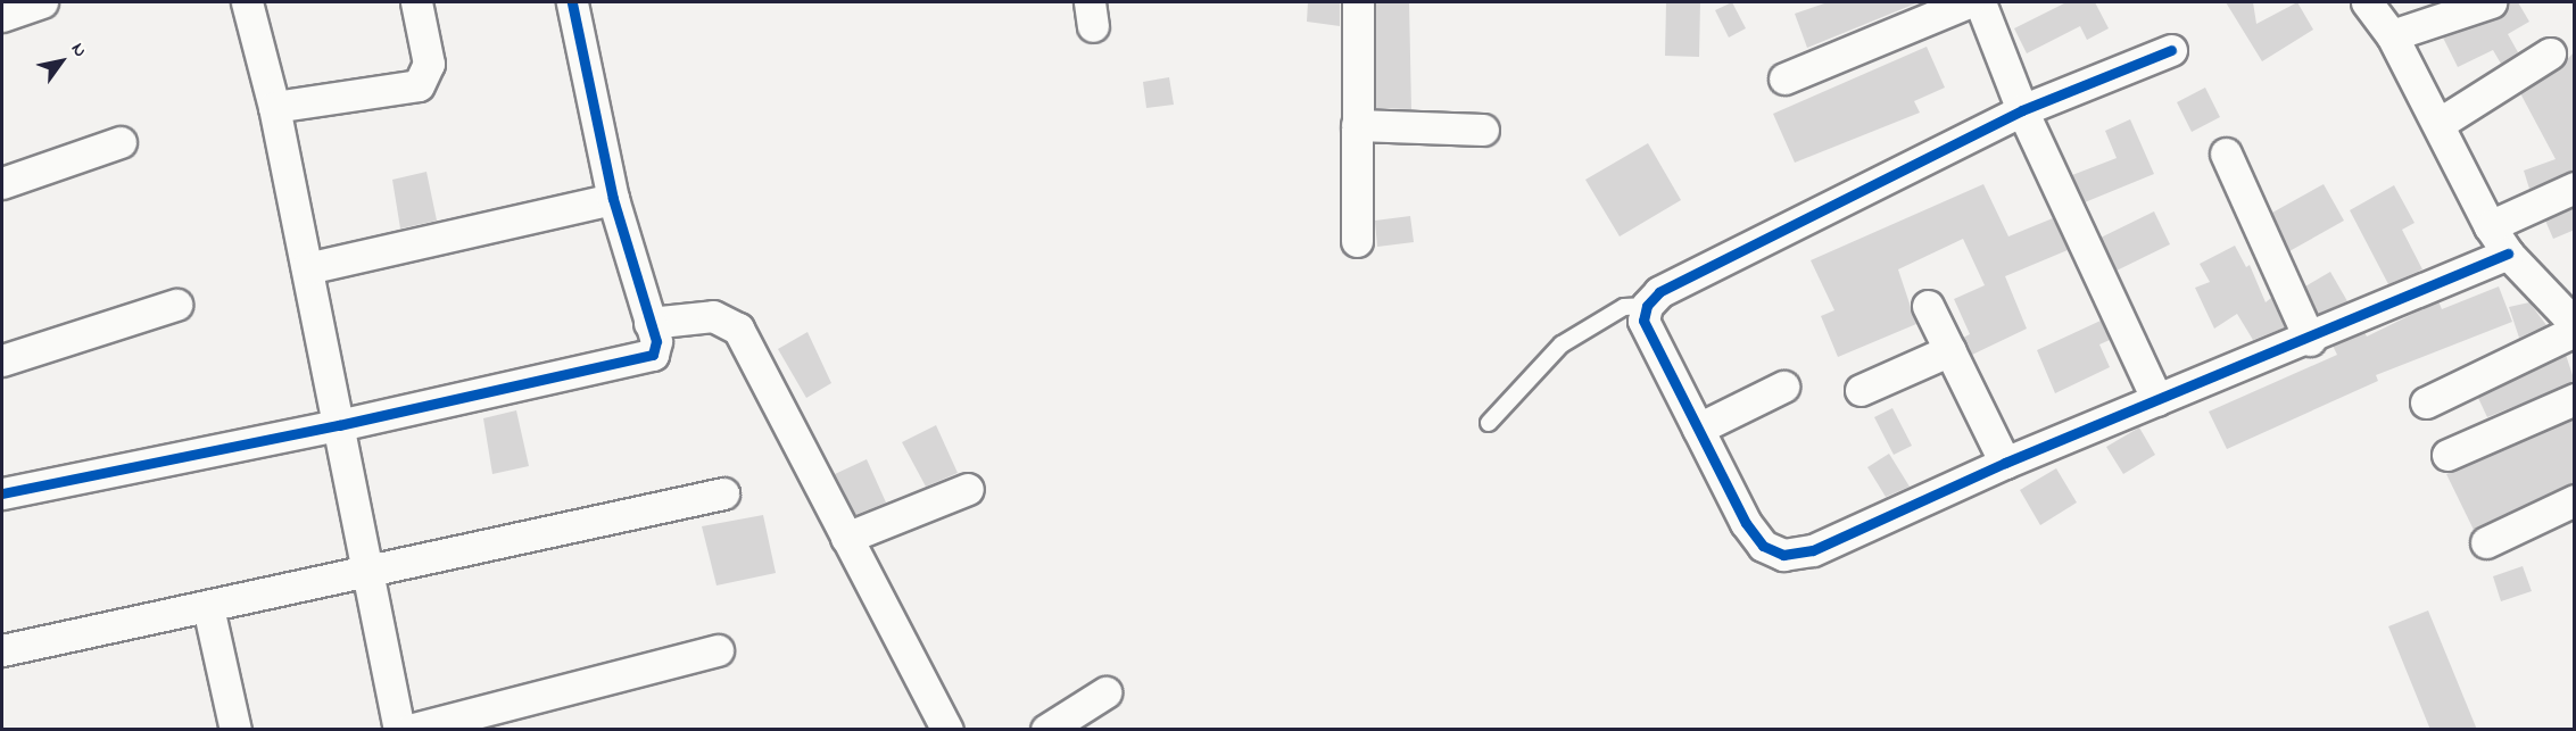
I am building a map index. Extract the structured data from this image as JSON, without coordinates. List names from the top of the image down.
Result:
{
  "north": "top right"
}
